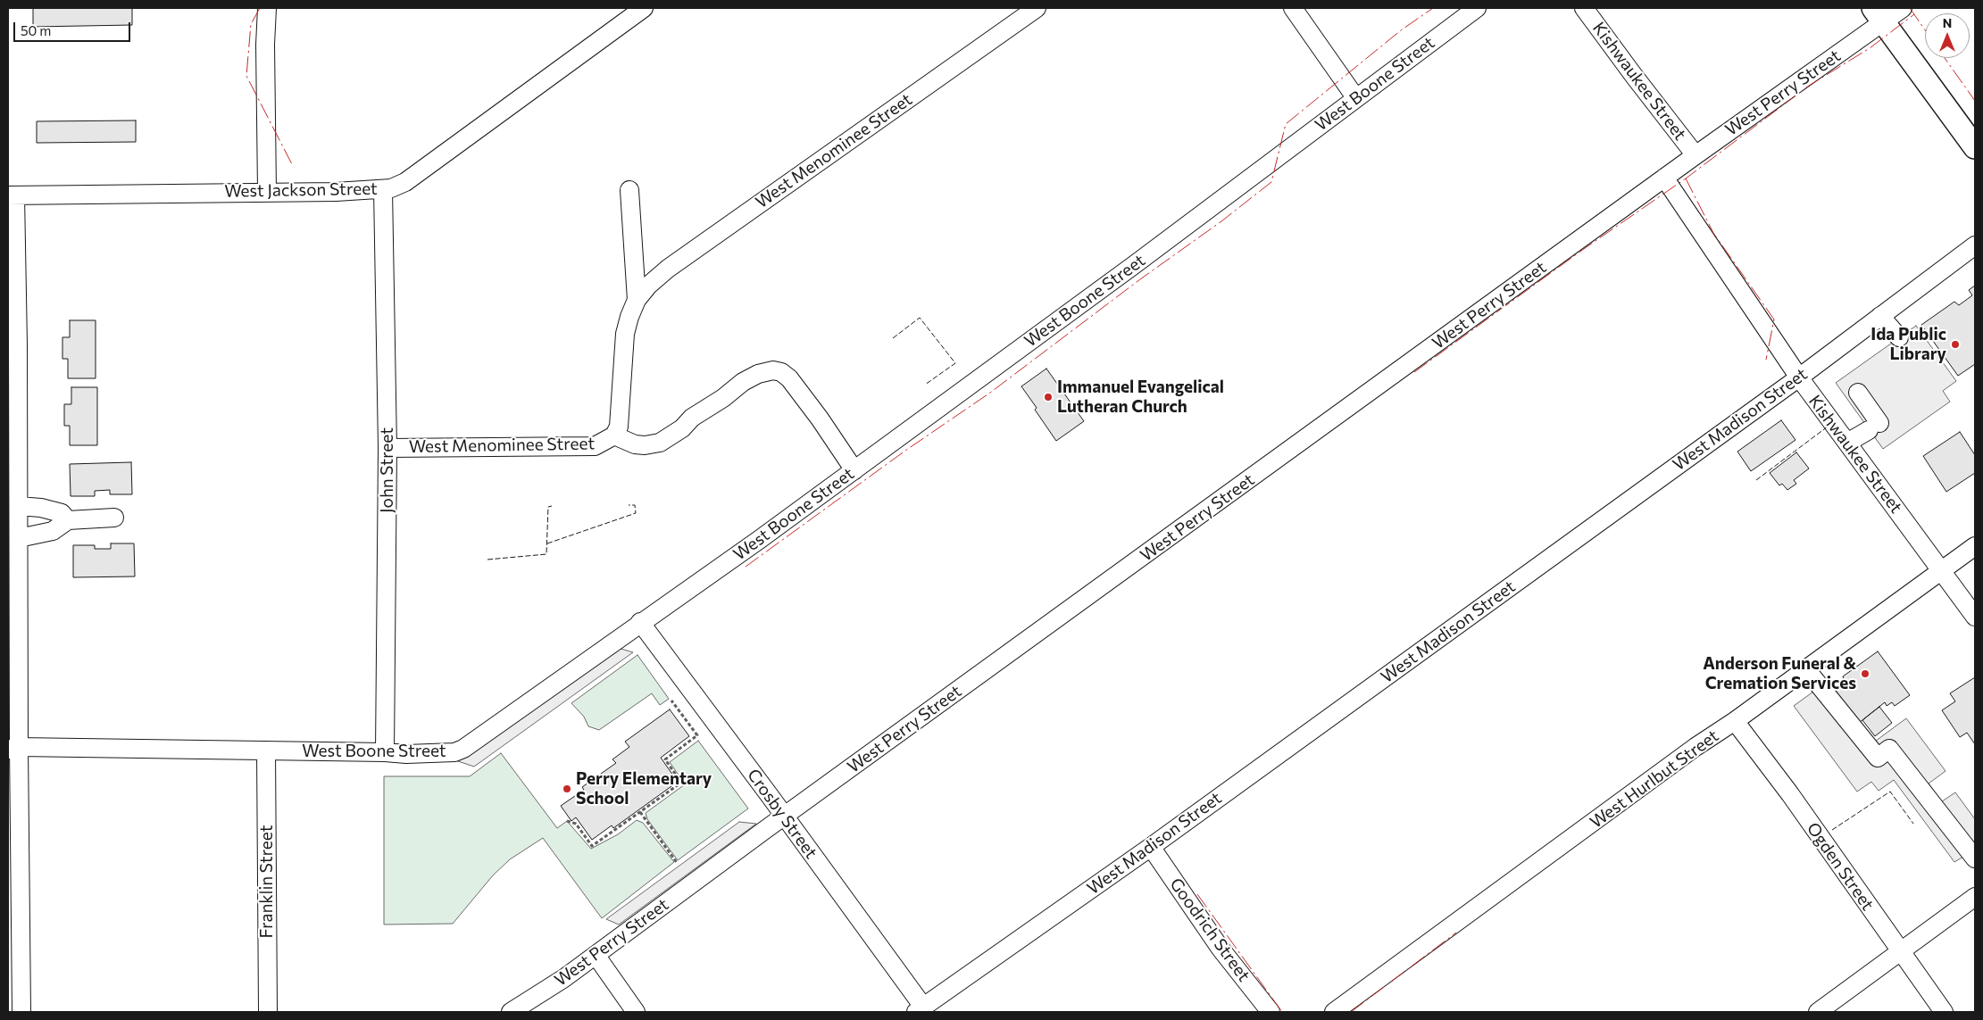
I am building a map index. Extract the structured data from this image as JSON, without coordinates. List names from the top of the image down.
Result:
{
  "streets": {
    "street": [
      "Kishwaukee Street",
      "West Boone Street",
      "West Perry Street",
      "West Menominee Street",
      "West Jackson Street",
      "West Madison Street",
      "John Street",
      "West Hurlbut Street",
      "Crosby Street",
      "Ogden Street",
      "Franklin Street",
      "Goodrich Street"
    ]
  },
  "crossings": [
    ["Kishwaukee Street", "West Perry Street"],
    ["Kishwaukee Street", "West Madison Street"],
    ["Kishwaukee Street", "West Hurlbut Street"],
    ["West Boone Street", "John Street"],
    ["West Boone Street", "Crosby Street"],
    ["West Boone Street", "Franklin Street"],
    ["West Perry Street", "Crosby Street"],
    ["West Menominee Street", "John Street"],
    ["West Jackson Street", "John Street"],
    ["West Madison Street", "Crosby Street"],
    ["West Madison Street", "Goodrich Street"],
    ["West Hurlbut Street", "Ogden Street"]
  ],
  "places": [
    "Ida Public Library",
    "Immanuel Evangelical Lutheran Church",
    "Anderson Funeral & Cremation Services",
    "Perry Elementary School"
  ],
  "scale_bar": "50 m",
  "north": "top"
}
